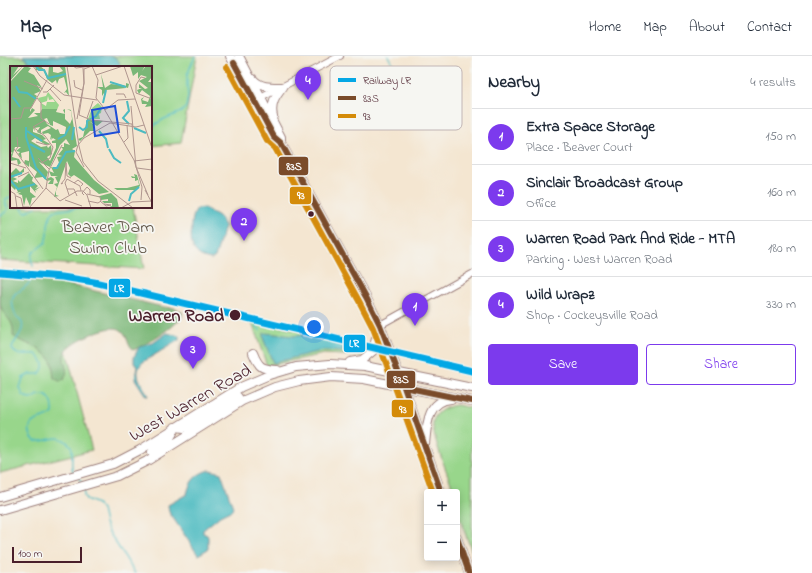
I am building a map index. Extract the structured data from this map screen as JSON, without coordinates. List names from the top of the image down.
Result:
{
  "streets": {
    "main road": ["West Warren Road"]
  },
  "parks": ["Beaver Dam Swim Club"],
  "places": ["Warren Road"],
  "lines": ["transit line 83S", "transit line 93", "rail line LR"],
  "legend": ["Railway LR", "83S", "93"],
  "scale_bar": "100 m",
  "page": {
    "header": "Map",
    "nav": [
      "Home",
      "Map",
      "About",
      "Contact"
    ],
    "heading": ["Nearby", "4 results"],
    "pins": [
      "4",
      "2",
      "1",
      "3"
    ],
    "list": [
      {
        "mark": "1",
        "name": "Extra Space Storage",
        "note": "Place · Beaver Court",
        "value": "150 m"
      },
      {
        "mark": "2",
        "name": "Sinclair Broadcast Group",
        "note": "Office",
        "value": "160 m"
      },
      {
        "mark": "3",
        "name": "Warren Road Park And Ride - MTA",
        "note": "Parking · West Warren Road",
        "value": "180 m"
      },
      {
        "mark": "4",
        "name": "Wild Wrapz",
        "note": "Shop · Cockeysville Road",
        "value": "330 m"
      }
    ],
    "buttons": ["Save", "Share"],
    "map_buttons": ["+", "−"],
    "scale": "100 m"
  }
}
